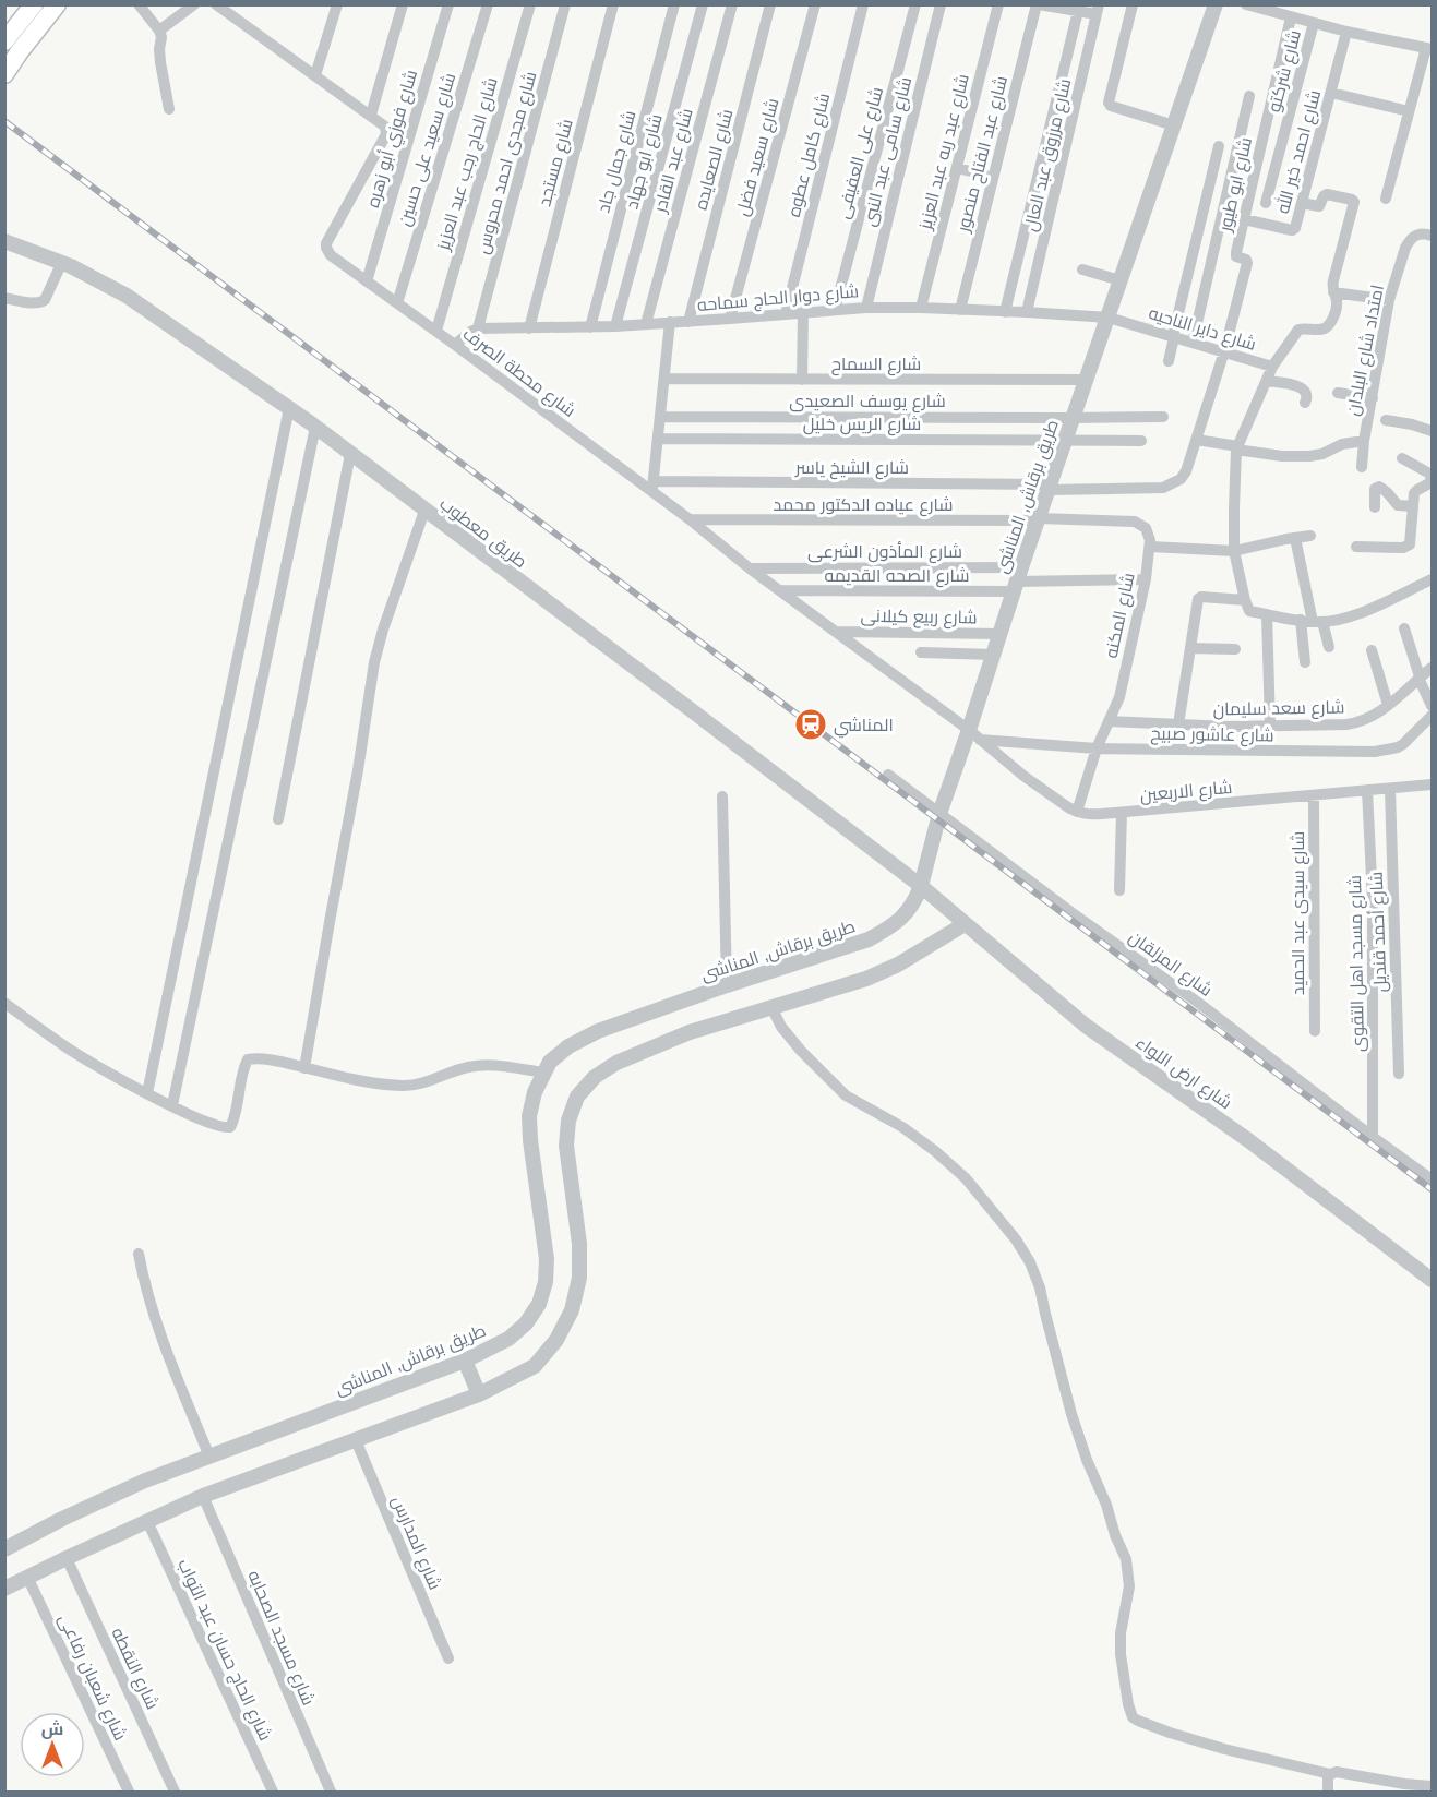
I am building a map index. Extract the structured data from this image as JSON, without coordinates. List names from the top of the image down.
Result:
{
  "streets": {
    "street": [
      "شارع شركتو",
      "شارع فوزي أبو زهره",
      "شارع سعيد على حسين",
      "شارع سامى عبد النبى",
      "شارع عبد ربه عبد العزيز",
      "شارع احمد خير الله",
      "شارع على العفيفى",
      "شارع عبد الفتاح منصور",
      "شارع كامل عطوه",
      "شارع مرزوق عبد العال",
      "شارع سعيد فضل",
      "شارع الصعايده",
      "شارع عبد القادر",
      "شارع جمال جاد",
      "شارع ابو جهاد",
      "شارع مجدى احمد محروس",
      "شارع مستجد",
      "شارع الحاج رجب عبد العزيز",
      "شارع ابو طيور",
      "شارع دوار الحاج سماحه",
      "شارع داير الناحيه",
      "امتداد شارع البلدان",
      "شارع السماح",
      "شارع محطة الصرف",
      "شارع يوسف الصعيدى",
      "شارع الريس خليل",
      "شارع الشيخ ياسر",
      "طريق برقاش, المناشى",
      "شارع عياده الدكتور محمد",
      "طريق معطوب",
      "شارع المأذون الشرعى",
      "شارع الصحه القديمه",
      "شارع المكنه",
      "شارع ربيع كيلانى",
      "شارع سعد سليمان",
      "شارع عاشور صبيح",
      "شارع الاربعين",
      "شارع سيدى عبد الحميد",
      "شارع أحمد قنديل",
      "شارع المزلقان",
      "شارع مسجد اهل التقوى",
      "شارع ارض اللواء",
      "شارع المدارس",
      "شارع مسجد الصحابه",
      "شارع الحاج حسان عبد التواب",
      "شارع النقطه",
      "شارع شعبان رفاعى"
    ]
  },
  "crossings": [
    ["شارع فوزي أبو زهره", "شارع محطة الصرف"],
    ["شارع سعيد على حسين", "شارع محطة الصرف"],
    ["شارع سامى عبد النبى", "شارع دوار الحاج سماحه"],
    ["شارع عبد ربه عبد العزيز", "شارع دوار الحاج سماحه"],
    ["شارع احمد خير الله", "شارع ابو طيور"],
    ["شارع على العفيفى", "شارع دوار الحاج سماحه"],
    ["شارع عبد الفتاح منصور", "شارع دوار الحاج سماحه"],
    ["شارع كامل عطوه", "شارع دوار الحاج سماحه"],
    ["شارع مرزوق عبد العال", "شارع دوار الحاج سماحه"],
    ["شارع سعيد فضل", "شارع دوار الحاج سماحه"],
    ["شارع الصعايده", "شارع دوار الحاج سماحه"],
    ["شارع عبد القادر", "شارع دوار الحاج سماحه"],
    ["شارع جمال جاد", "شارع دوار الحاج سماحه"],
    ["شارع ابو جهاد", "شارع دوار الحاج سماحه"],
    ["شارع مجدى احمد محروس", "شارع دوار الحاج سماحه"],
    ["شارع مستجد", "شارع دوار الحاج سماحه"],
    ["شارع الحاج رجب عبد العزيز", "شارع محطة الصرف"],
    ["شارع ابو طيور", "شارع داير الناحيه"],
    ["شارع ابو طيور", "شارع الشيخ ياسر"],
    ["شارع دوار الحاج سماحه", "شارع داير الناحيه"],
    ["شارع دوار الحاج سماحه", "طريق برقاش, المناشى"],
    ["شارع داير الناحيه", "امتداد شارع البلدان"],
    ["شارع داير الناحيه", "شارع الشيخ ياسر"],
    ["شارع داير الناحيه", "طريق برقاش, المناشى"],
    ["امتداد شارع البلدان", "شارع الشيخ ياسر"],
    ["شارع السماح", "طريق برقاش, المناشى"],
    ["شارع محطة الصرف", "شارع الشيخ ياسر"],
    ["شارع محطة الصرف", "طريق برقاش, المناشى"],
    ["شارع محطة الصرف", "شارع عياده الدكتور محمد"],
    ["شارع محطة الصرف", "شارع المأذون الشرعى"],
    ["شارع محطة الصرف", "شارع الصحه القديمه"],
    ["شارع محطة الصرف", "شارع ربيع كيلانى"],
    ["شارع محطة الصرف", "شارع عاشور صبيح"],
    ["شارع يوسف الصعيدى", "طريق برقاش, المناشى"],
    ["شارع الريس خليل", "طريق برقاش, المناشى"],
    ["شارع الشيخ ياسر", "طريق برقاش, المناشى"],
    ["طريق برقاش, المناشى", "شارع عياده الدكتور محمد"],
    ["طريق برقاش, المناشى", "طريق معطوب"],
    ["طريق برقاش, المناشى", "شارع المأذون الشرعى"],
    ["طريق برقاش, المناشى", "شارع الصحه القديمه"],
    ["طريق برقاش, المناشى", "شارع ربيع كيلانى"],
    ["طريق برقاش, المناشى", "شارع عاشور صبيح"],
    ["طريق برقاش, المناشى", "شارع المزلقان"],
    ["طريق برقاش, المناشى", "شارع ارض اللواء"],
    ["طريق معطوب", "شارع ارض اللواء"],
    ["شارع المأذون الشرعى", "شارع الصحه القديمه"],
    ["شارع المكنه", "شارع سعد سليمان"],
    ["شارع المكنه", "شارع عاشور صبيح"],
    ["شارع المكنه", "شارع الاربعين"],
    ["شارع الاربعين", "شارع سيدى عبد الحميد"],
    ["شارع الاربعين", "شارع أحمد قنديل"],
    ["شارع الاربعين", "شارع مسجد اهل التقوى"],
    ["شارع المزلقان", "شارع مسجد اهل التقوى"]
  ],
  "places": {
    "station": ["المناشي"]
  },
  "north": "top"
}
